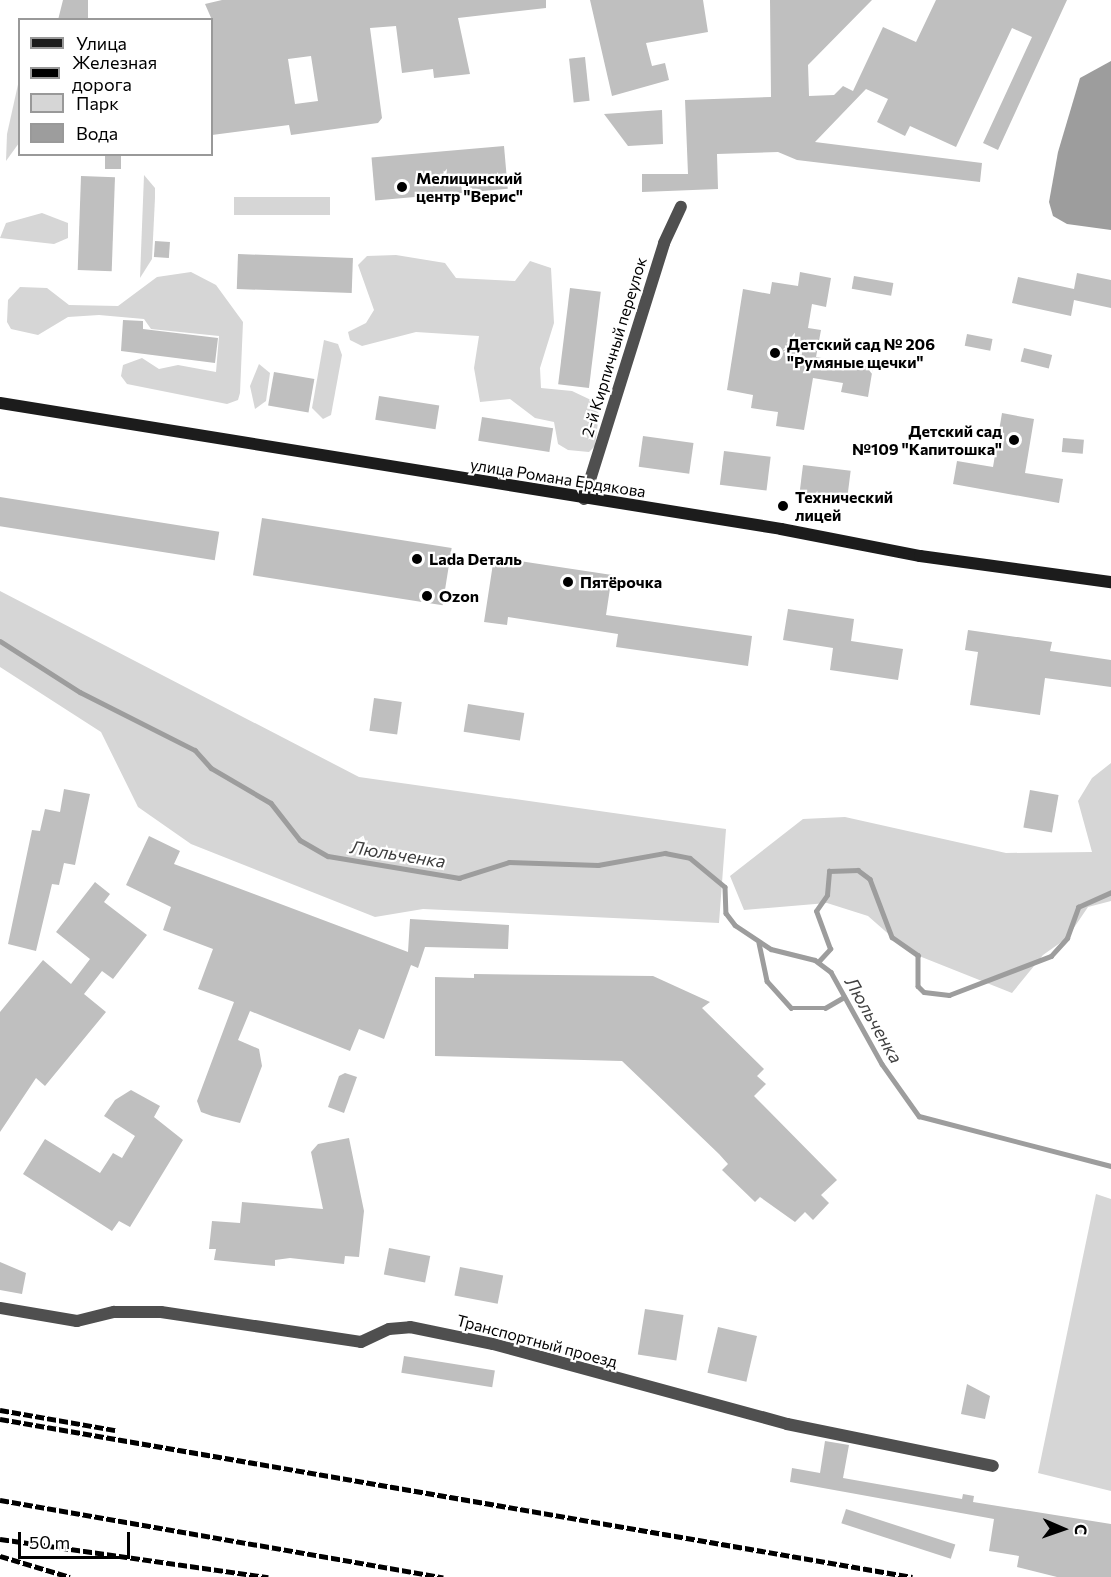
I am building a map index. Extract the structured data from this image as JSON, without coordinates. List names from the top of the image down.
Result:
{
  "streets": {
    "street": ["2-й Кирпичный переулок", "улица Романа Ердякова", "Транспортный проезд"]
  },
  "crossings": [
    ["2-й Кирпичный переулок", "улица Романа Ердякова"]
  ],
  "water": ["Люльченка"],
  "places": [
    "Мелицинский центр \"Верис\"",
    "Детский сад № 206 \"Румяные щечки\"",
    "Детский сад №109 \"Капитошка\"",
    "Технический лицей",
    "Lada Dеталь",
    "Пятёрочка",
    "Ozon"
  ],
  "legend": [
    "Улица",
    "Железная дорога",
    "Парк",
    "Вода"
  ],
  "scale_bar": "50 m",
  "north": "right"
}
